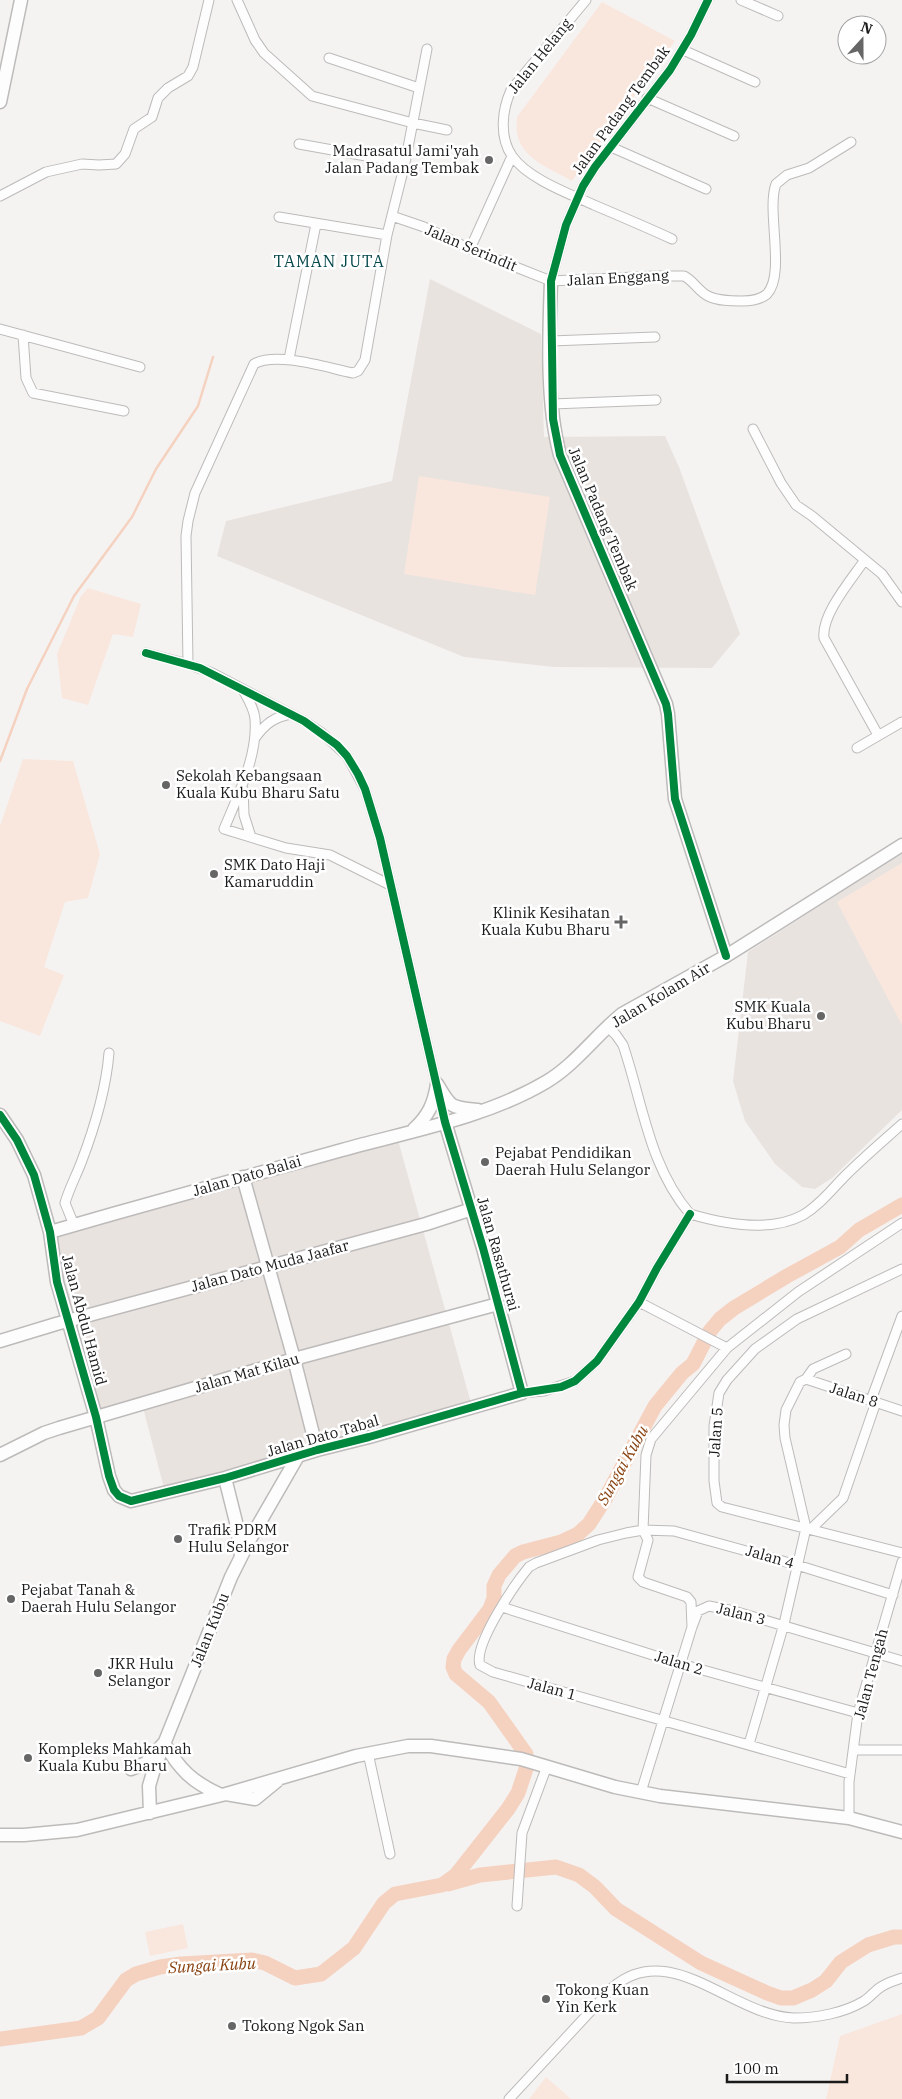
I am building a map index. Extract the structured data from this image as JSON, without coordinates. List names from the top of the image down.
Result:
{
  "streets": {
    "street": [
      "Jalan Helang",
      "Jalan Padang Tembak",
      "Jalan Serindit",
      "Jalan Enggang",
      "Jalan Kolam Air",
      "Jalan Dato Balai",
      "Jalan Rasathurai",
      "Jalan Dato Muda Jaafar",
      "Jalan Abdul Hamid",
      "Jalan Mat Kilau",
      "Jalan 8",
      "Jalan 5",
      "Jalan Dato Tabal",
      "Jalan 4",
      "Jalan 3",
      "Jalan Kubu",
      "Jalan 2",
      "Jalan Tengah",
      "Jalan 1"
    ]
  },
  "crossings": [
    ["Jalan Padang Tembak", "Jalan Serindit"],
    ["Jalan Padang Tembak", "Jalan Enggang"],
    ["Jalan Padang Tembak", "Jalan Kolam Air"],
    ["Jalan Serindit", "Jalan Enggang"],
    ["Jalan Kolam Air", "Jalan Dato Balai"],
    ["Jalan Kolam Air", "Jalan Rasathurai"],
    ["Jalan Dato Balai", "Jalan Rasathurai"],
    ["Jalan Dato Balai", "Jalan Abdul Hamid"],
    ["Jalan Rasathurai", "Jalan Dato Muda Jaafar"],
    ["Jalan Rasathurai", "Jalan Mat Kilau"],
    ["Jalan Rasathurai", "Jalan Dato Tabal"],
    ["Jalan Dato Muda Jaafar", "Jalan Abdul Hamid"],
    ["Jalan Abdul Hamid", "Jalan Mat Kilau"],
    ["Jalan Abdul Hamid", "Jalan Dato Tabal"],
    ["Jalan Dato Tabal", "Jalan Kubu"],
    ["Jalan 4", "Jalan Tengah"],
    ["Jalan 4", "Jalan 1"],
    ["Jalan 3", "Jalan Tengah"],
    ["Jalan 2", "Jalan Tengah"],
    ["Jalan 2", "Jalan 1"],
    ["Jalan Tengah", "Jalan 1"]
  ],
  "districts": ["TAMAN JUTA"],
  "water": ["Sungai Kubu"],
  "places": {
    "other": [
      "Madrasatul Jami'yah Jalan Padang Tembak",
      "Sekolah Kebangsaan Kuala Kubu Bharu Satu",
      "SMK Dato Haji Kamaruddin",
      "SMK Kuala Kubu Bharu",
      "Pejabat Pendidikan Daerah Hulu Selangor",
      "Trafik PDRM Hulu Selangor",
      "Pejabat Tanah & Daerah Hulu Selangor",
      "JKR Hulu Selangor",
      "Kompleks Mahkamah Kuala Kubu Bharu",
      "Tokong Kuan Yin Kerk",
      "Tokong Ngok San"
    ],
    "health": ["Klinik Kesihatan Kuala Kubu Bharu"]
  },
  "scale_bar": "100 m",
  "north": "top"
}
